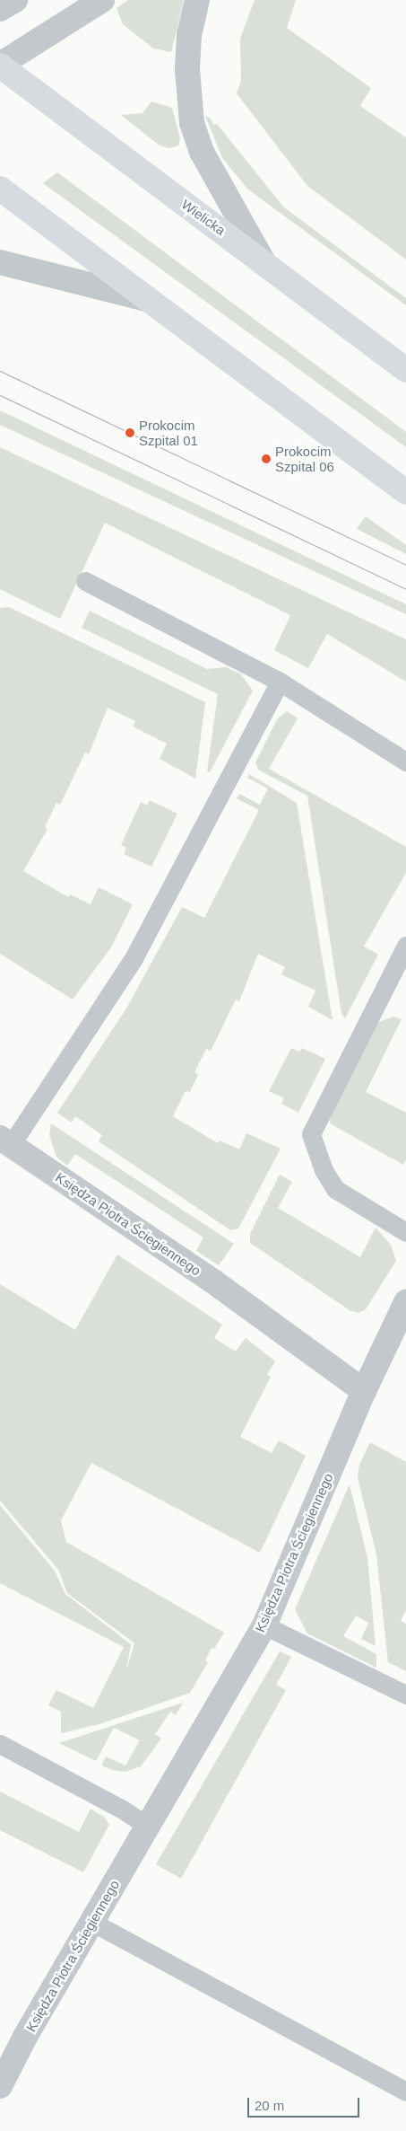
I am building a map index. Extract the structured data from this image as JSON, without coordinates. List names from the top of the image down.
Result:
{
  "streets": {
    "main road": ["Wielicka"],
    "street": ["Księdza Piotra Ściegiennego"]
  },
  "places": ["Prokocim Szpital 01", "Prokocim Szpital 06"],
  "scale_bar": "20 m"
}
